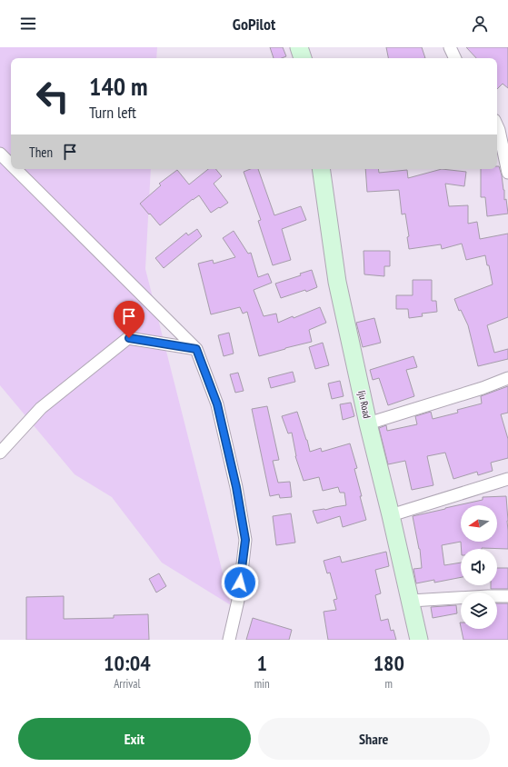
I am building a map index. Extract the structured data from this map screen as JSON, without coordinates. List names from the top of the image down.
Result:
{
  "streets": {
    "main road": ["Iju Road"]
  },
  "north": "left",
  "page": {
    "header": "GoPilot",
    "turn": ["140 m", "Turn left"],
    "then": "Then",
    "eta": [
      "10:04",
      "Arrival",
      "1",
      "min",
      "180",
      "m"
    ],
    "buttons": ["Exit", "Share"]
  }
}
